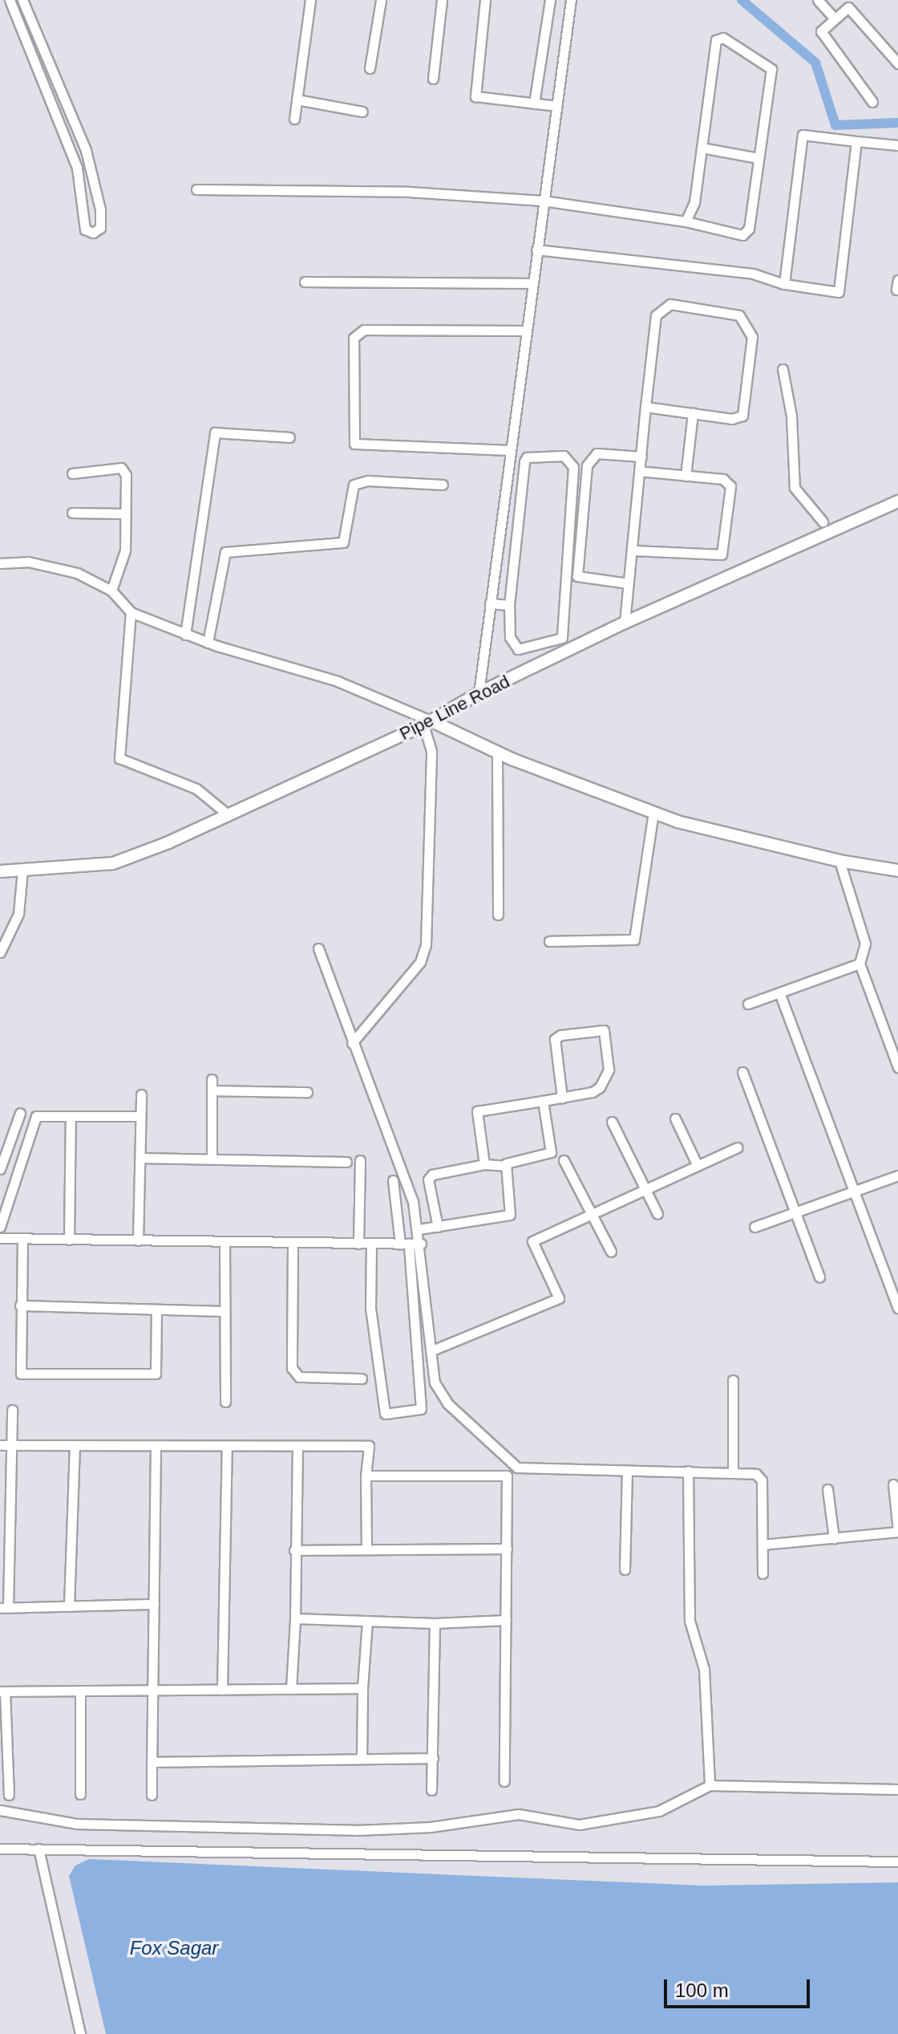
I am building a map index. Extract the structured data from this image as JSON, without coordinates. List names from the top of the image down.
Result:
{
  "streets": {
    "street": ["Pipe Line Road"]
  },
  "water": ["Fox Sagar"],
  "scale_bar": "100 m"
}
